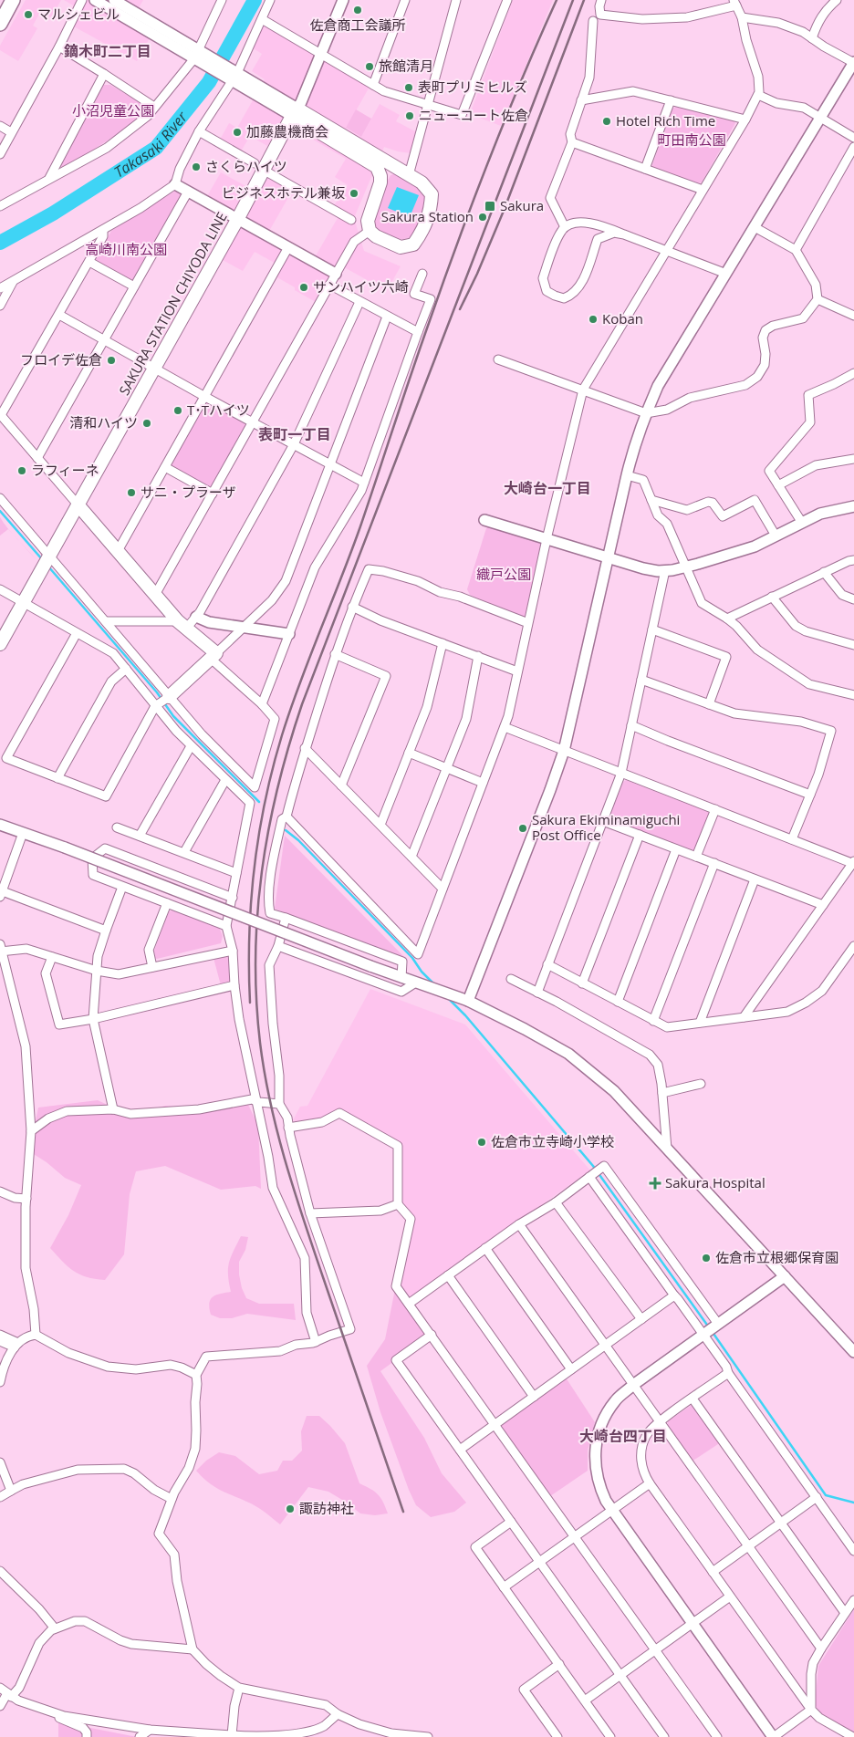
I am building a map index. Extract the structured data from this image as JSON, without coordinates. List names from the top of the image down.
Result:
{
  "streets": {
    "main road": ["SAKURA STATION CHIYODA LINE"]
  },
  "districts": [
    "鏑木町二丁目",
    "表町一丁目",
    "大崎台一丁目",
    "大崎台四丁目"
  ],
  "water": ["Takasaki River"],
  "parks": [
    "小沼児童公園",
    "町田南公園",
    "高崎川南公園",
    "織戸公園"
  ],
  "places": {
    "other": [
      "佐倉商工会議所",
      "マルシェビル",
      "旅館清月",
      "表町プリミヒルズ",
      "ニューコート佐倉",
      "Hotel Rich Time",
      "加藤農機商会",
      "さくらハイツ",
      "ビジネスホテル兼坂",
      "Sakura Station",
      "サンハイツ六崎",
      "Koban",
      "フロイデ佐倉",
      "T･Tハイツ",
      "清和ハイツ",
      "ラフィーネ",
      "サニ・プラーザ",
      "Sakura Ekiminamiguchi Post Office",
      "佐倉市立寺崎小学校",
      "佐倉市立根郷保育園",
      "諏訪神社"
    ],
    "transit": ["Sakura"],
    "health": ["Sakura Hospital"]
  }
}
